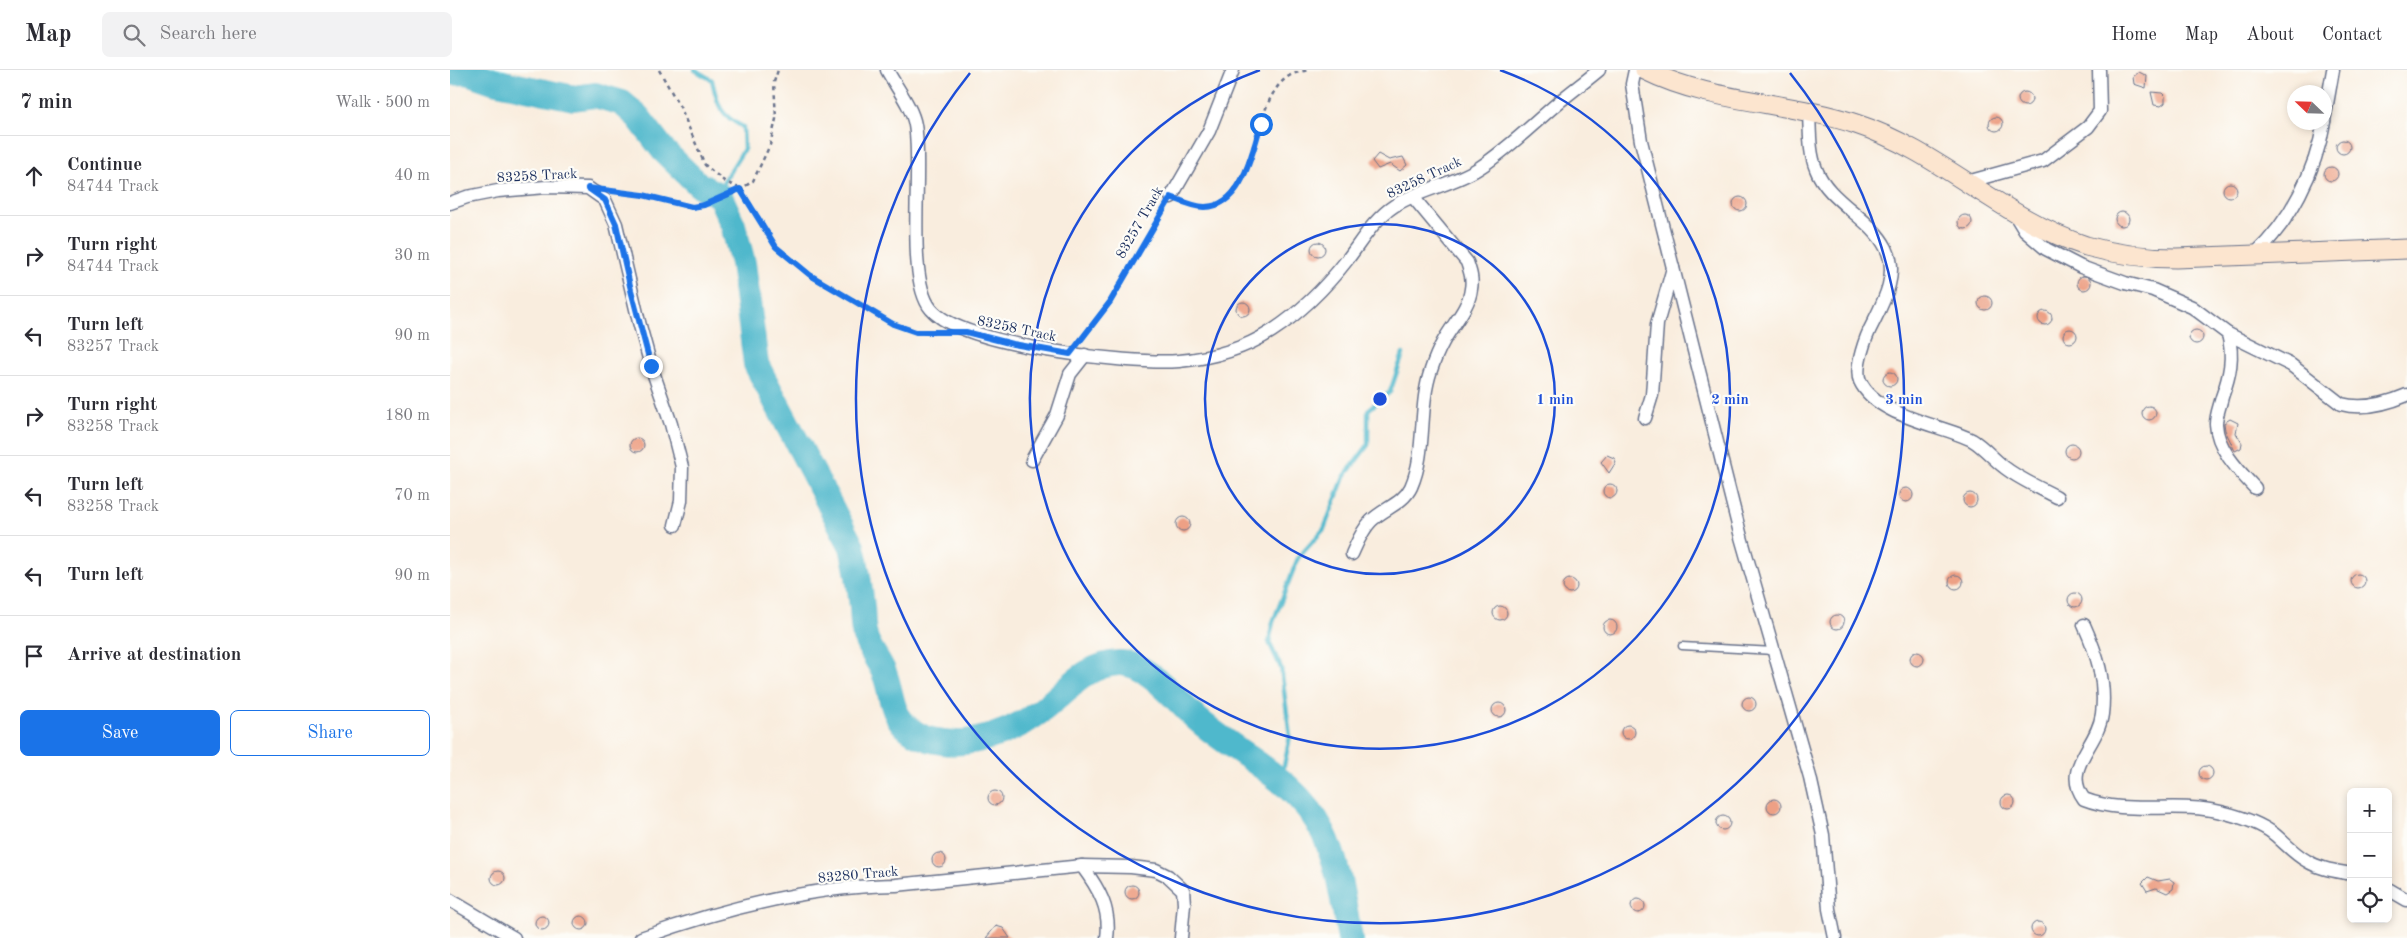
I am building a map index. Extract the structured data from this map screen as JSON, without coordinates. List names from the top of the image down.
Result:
{
  "streets": {
    "street": ["83258 Track", "83257 Track", "83280 Track"]
  },
  "crossings": [
    ["83258 Track", "83257 Track"]
  ],
  "north": "top left",
  "page": {
    "header": "Map",
    "search": "Search here",
    "nav": [
      "Home",
      "Map",
      "About",
      "Contact"
    ],
    "heading": ["7 min", "Walk · 500 m"],
    "list": [
      ["Continue", "84744 Track", "40 m"],
      ["Turn right", "84744 Track", "30 m"],
      ["Turn left", "83257 Track", "90 m"],
      ["Turn right", "83258 Track", "180 m"],
      ["Turn left", "83258 Track", "70 m"],
      ["Turn left", "90 m"],
      "Arrive at destination"
    ],
    "buttons": ["Save", "Share"],
    "map_buttons": ["+", "−"]
  },
  "rings": ["1 min", "2 min", "3 min"]
}
